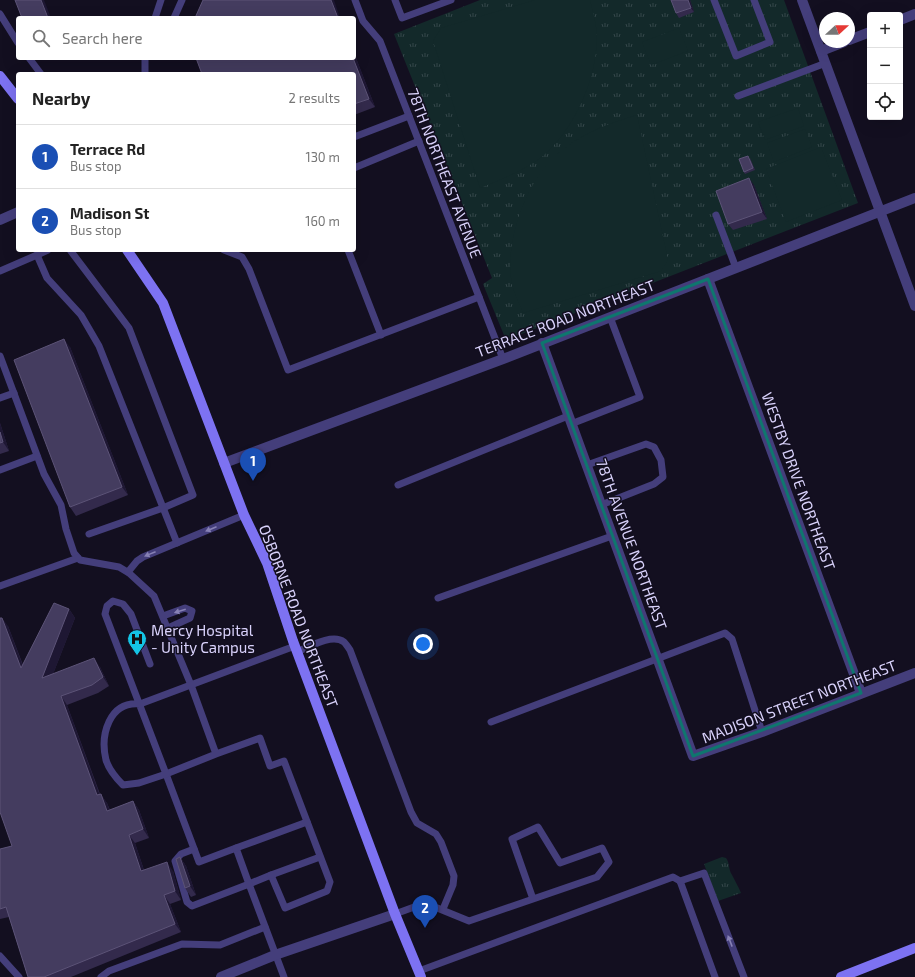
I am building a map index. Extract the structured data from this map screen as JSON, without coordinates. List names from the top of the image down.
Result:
{
  "streets": {
    "street": [
      "TERRACE ROAD NORTHEAST",
      "WESTBY DRIVE NORTHEAST",
      "78TH AVENUE NORTHEAST",
      "OSBORNE ROAD NORTHEAST",
      "MADISON STREET NORTHEAST"
    ],
    "lane": ["78TH NORTHEAST AVENUE"]
  },
  "crossings": [
    ["78TH NORTHEAST AVENUE", "TERRACE ROAD NORTHEAST"],
    ["TERRACE ROAD NORTHEAST", "WESTBY DRIVE NORTHEAST"],
    ["TERRACE ROAD NORTHEAST", "78TH AVENUE NORTHEAST"],
    ["TERRACE ROAD NORTHEAST", "OSBORNE ROAD NORTHEAST"],
    ["WESTBY DRIVE NORTHEAST", "MADISON STREET NORTHEAST"],
    ["78TH AVENUE NORTHEAST", "MADISON STREET NORTHEAST"]
  ],
  "places": {
    "hospital": ["Mercy Hospital - Unity Campus"]
  },
  "north": "right",
  "page": {
    "map_buttons": ["+", "−"],
    "search": "Search here",
    "heading": ["Nearby", "2 results"],
    "list": [
      {
        "mark": "1",
        "name": "Terrace Rd",
        "note": "Bus stop",
        "value": "130 m"
      },
      {
        "mark": "2",
        "name": "Madison St",
        "note": "Bus stop",
        "value": "160 m"
      }
    ],
    "pins": ["1", "2"]
  }
}
